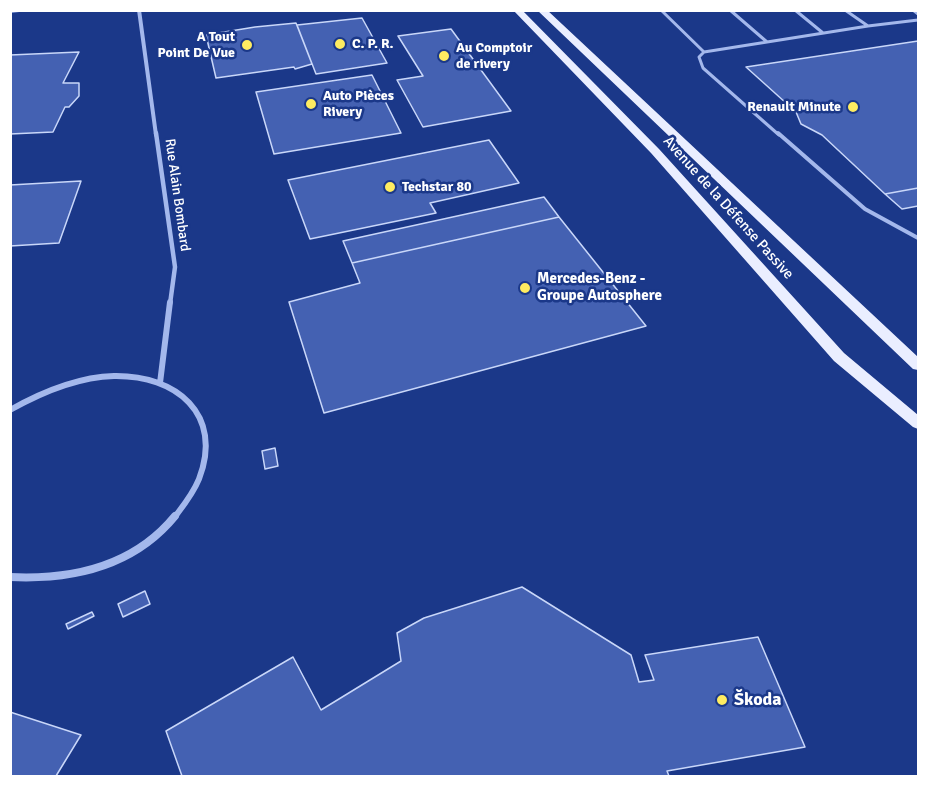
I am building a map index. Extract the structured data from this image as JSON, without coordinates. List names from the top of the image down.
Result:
{
  "streets": {
    "main road": ["Avenue de la Défense Passive"],
    "street": ["Rue Alain Bombard"]
  },
  "places": [
    "C. P. R.",
    "A Tout Point De Vue",
    "Au Comptoir de rivery",
    "Auto Pièces Rivery",
    "Renault Minute",
    "Techstar 80",
    "Mercedes-Benz - Groupe Autosphere",
    "Škoda"
  ]
}
